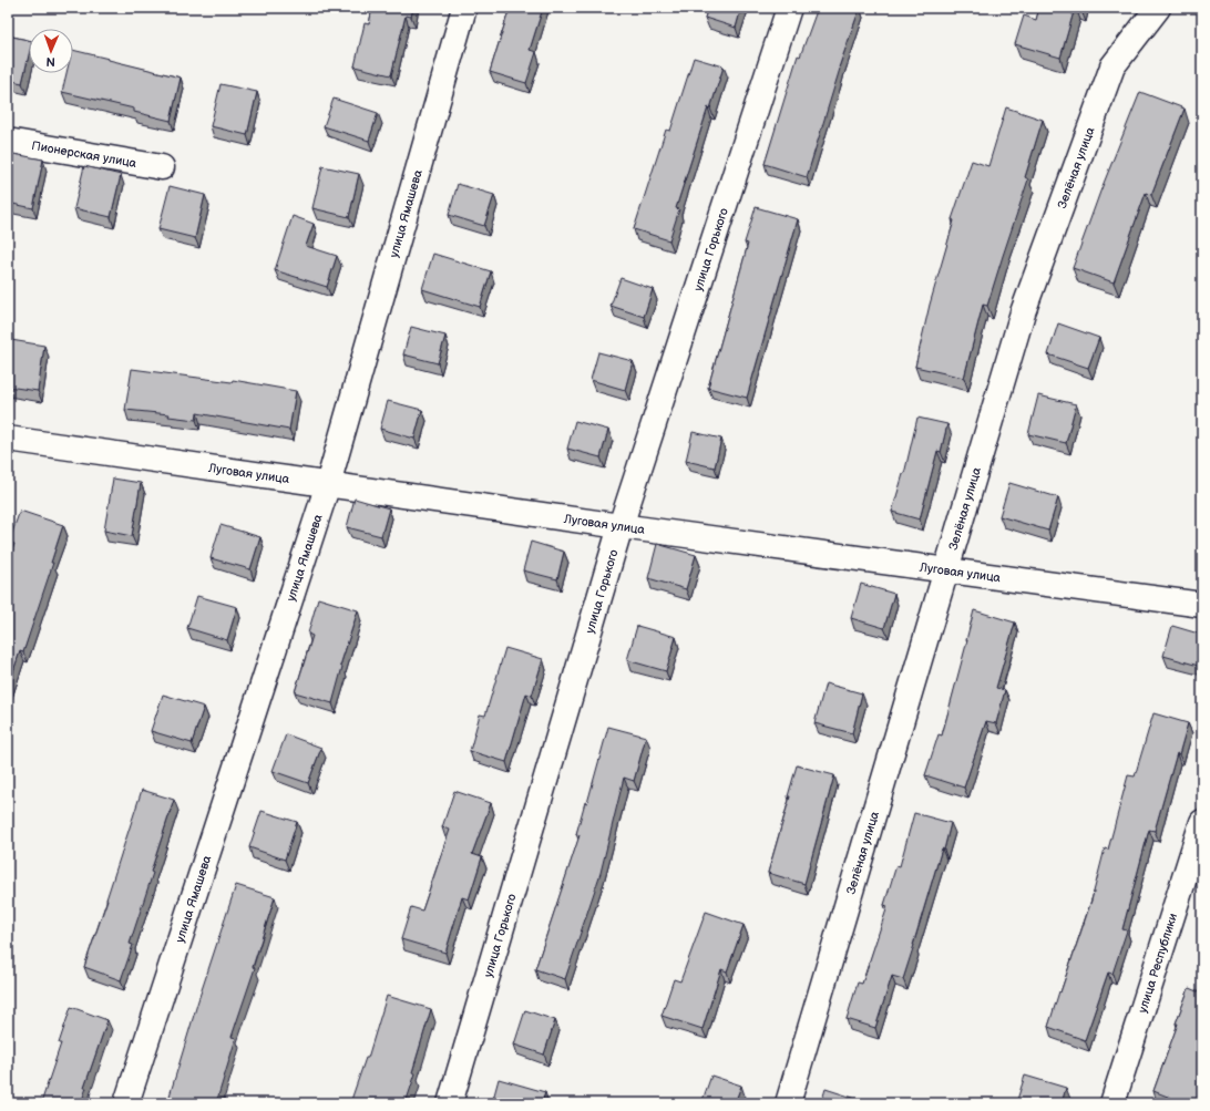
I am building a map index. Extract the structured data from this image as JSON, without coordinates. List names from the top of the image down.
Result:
{
  "streets": {
    "street": [
      "Пионерская улица",
      "Зелёная улица",
      "улица Ямашева",
      "улица Горького",
      "Луговая улица",
      "улица Республики"
    ]
  },
  "crossings": [
    ["Зелёная улица", "Луговая улица"],
    ["улица Ямашева", "Луговая улица"],
    ["улица Горького", "Луговая улица"]
  ],
  "north": "bottom"
}
